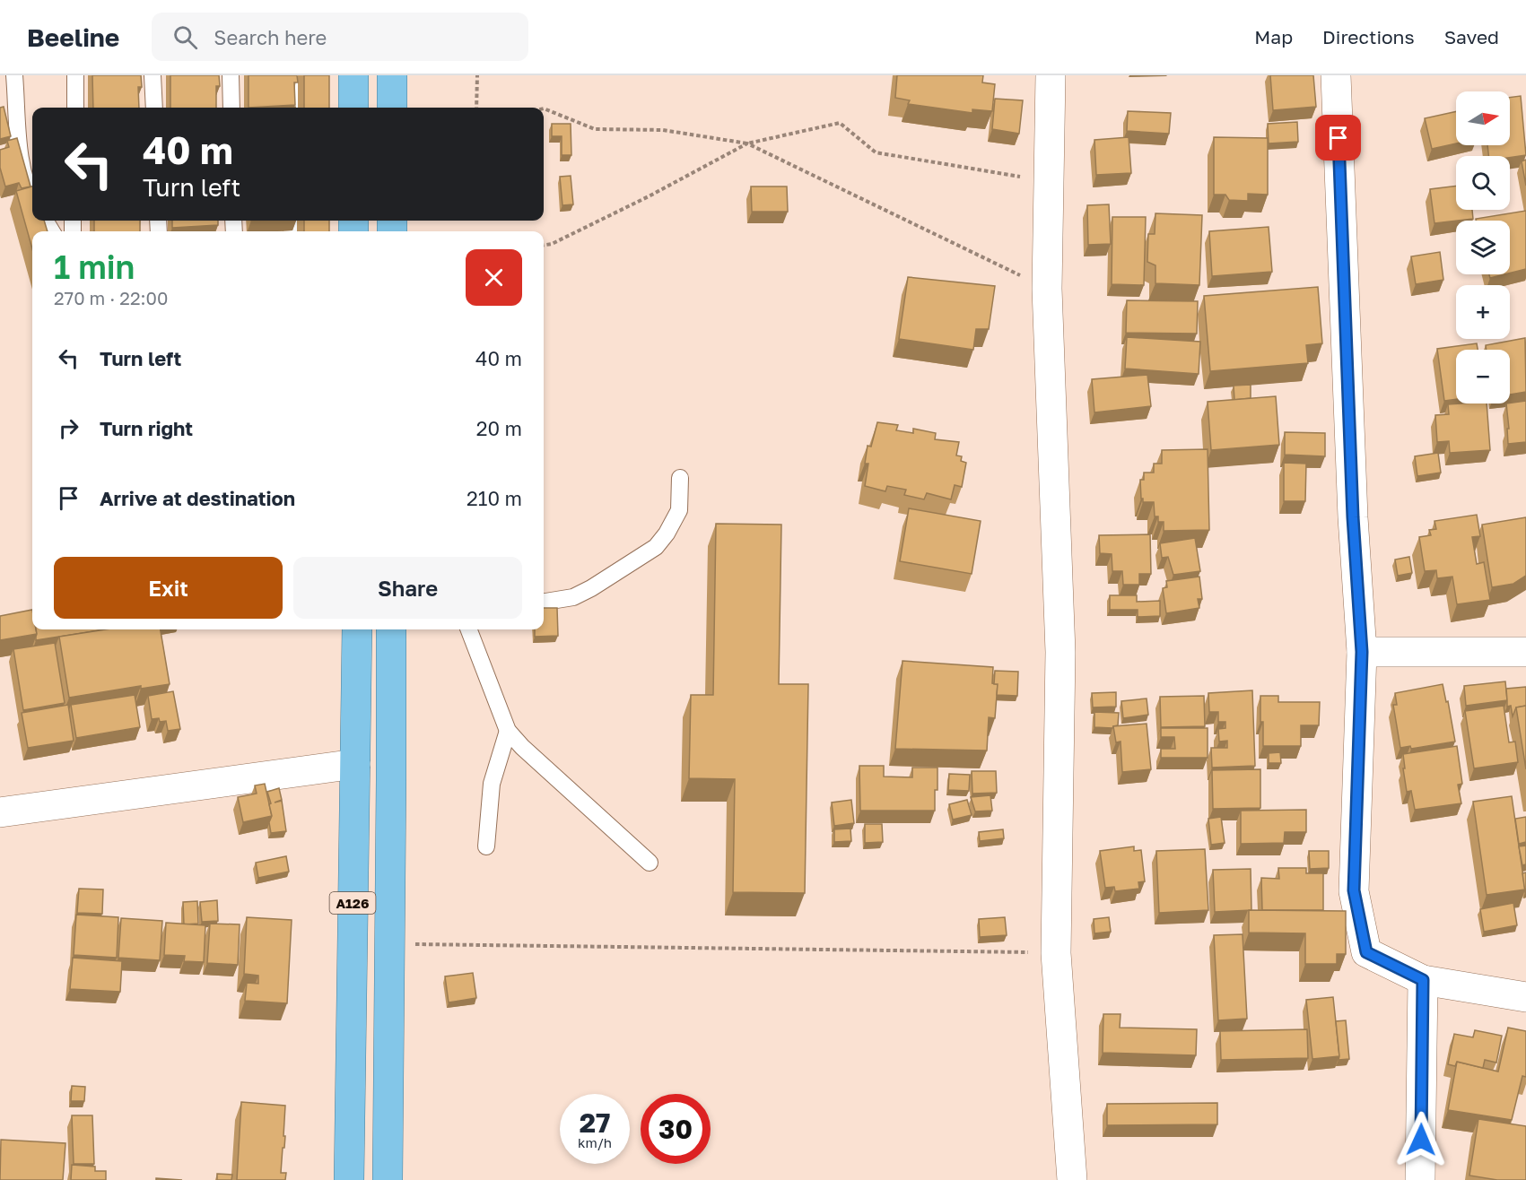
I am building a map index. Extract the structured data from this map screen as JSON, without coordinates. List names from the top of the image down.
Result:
{
  "streets": {
    "highway": ["A126"]
  },
  "north": "right",
  "page": {
    "header": "Beeline",
    "search": "Search here",
    "nav": ["Map", "Directions", "Saved"],
    "map_buttons": ["+", "−"],
    "turn": ["40 m", "Turn left"],
    "heading": ["1 min", "270 m · 22:00"],
    "list": [
      {
        "name": "Turn left",
        "value": "40 m"
      },
      {
        "name": "Turn right",
        "value": "20 m"
      },
      {
        "name": "Arrive at destination",
        "value": "210 m"
      }
    ],
    "buttons": ["Exit", "Share"],
    "speed": "27 km/h",
    "limit": "30"
  }
}
